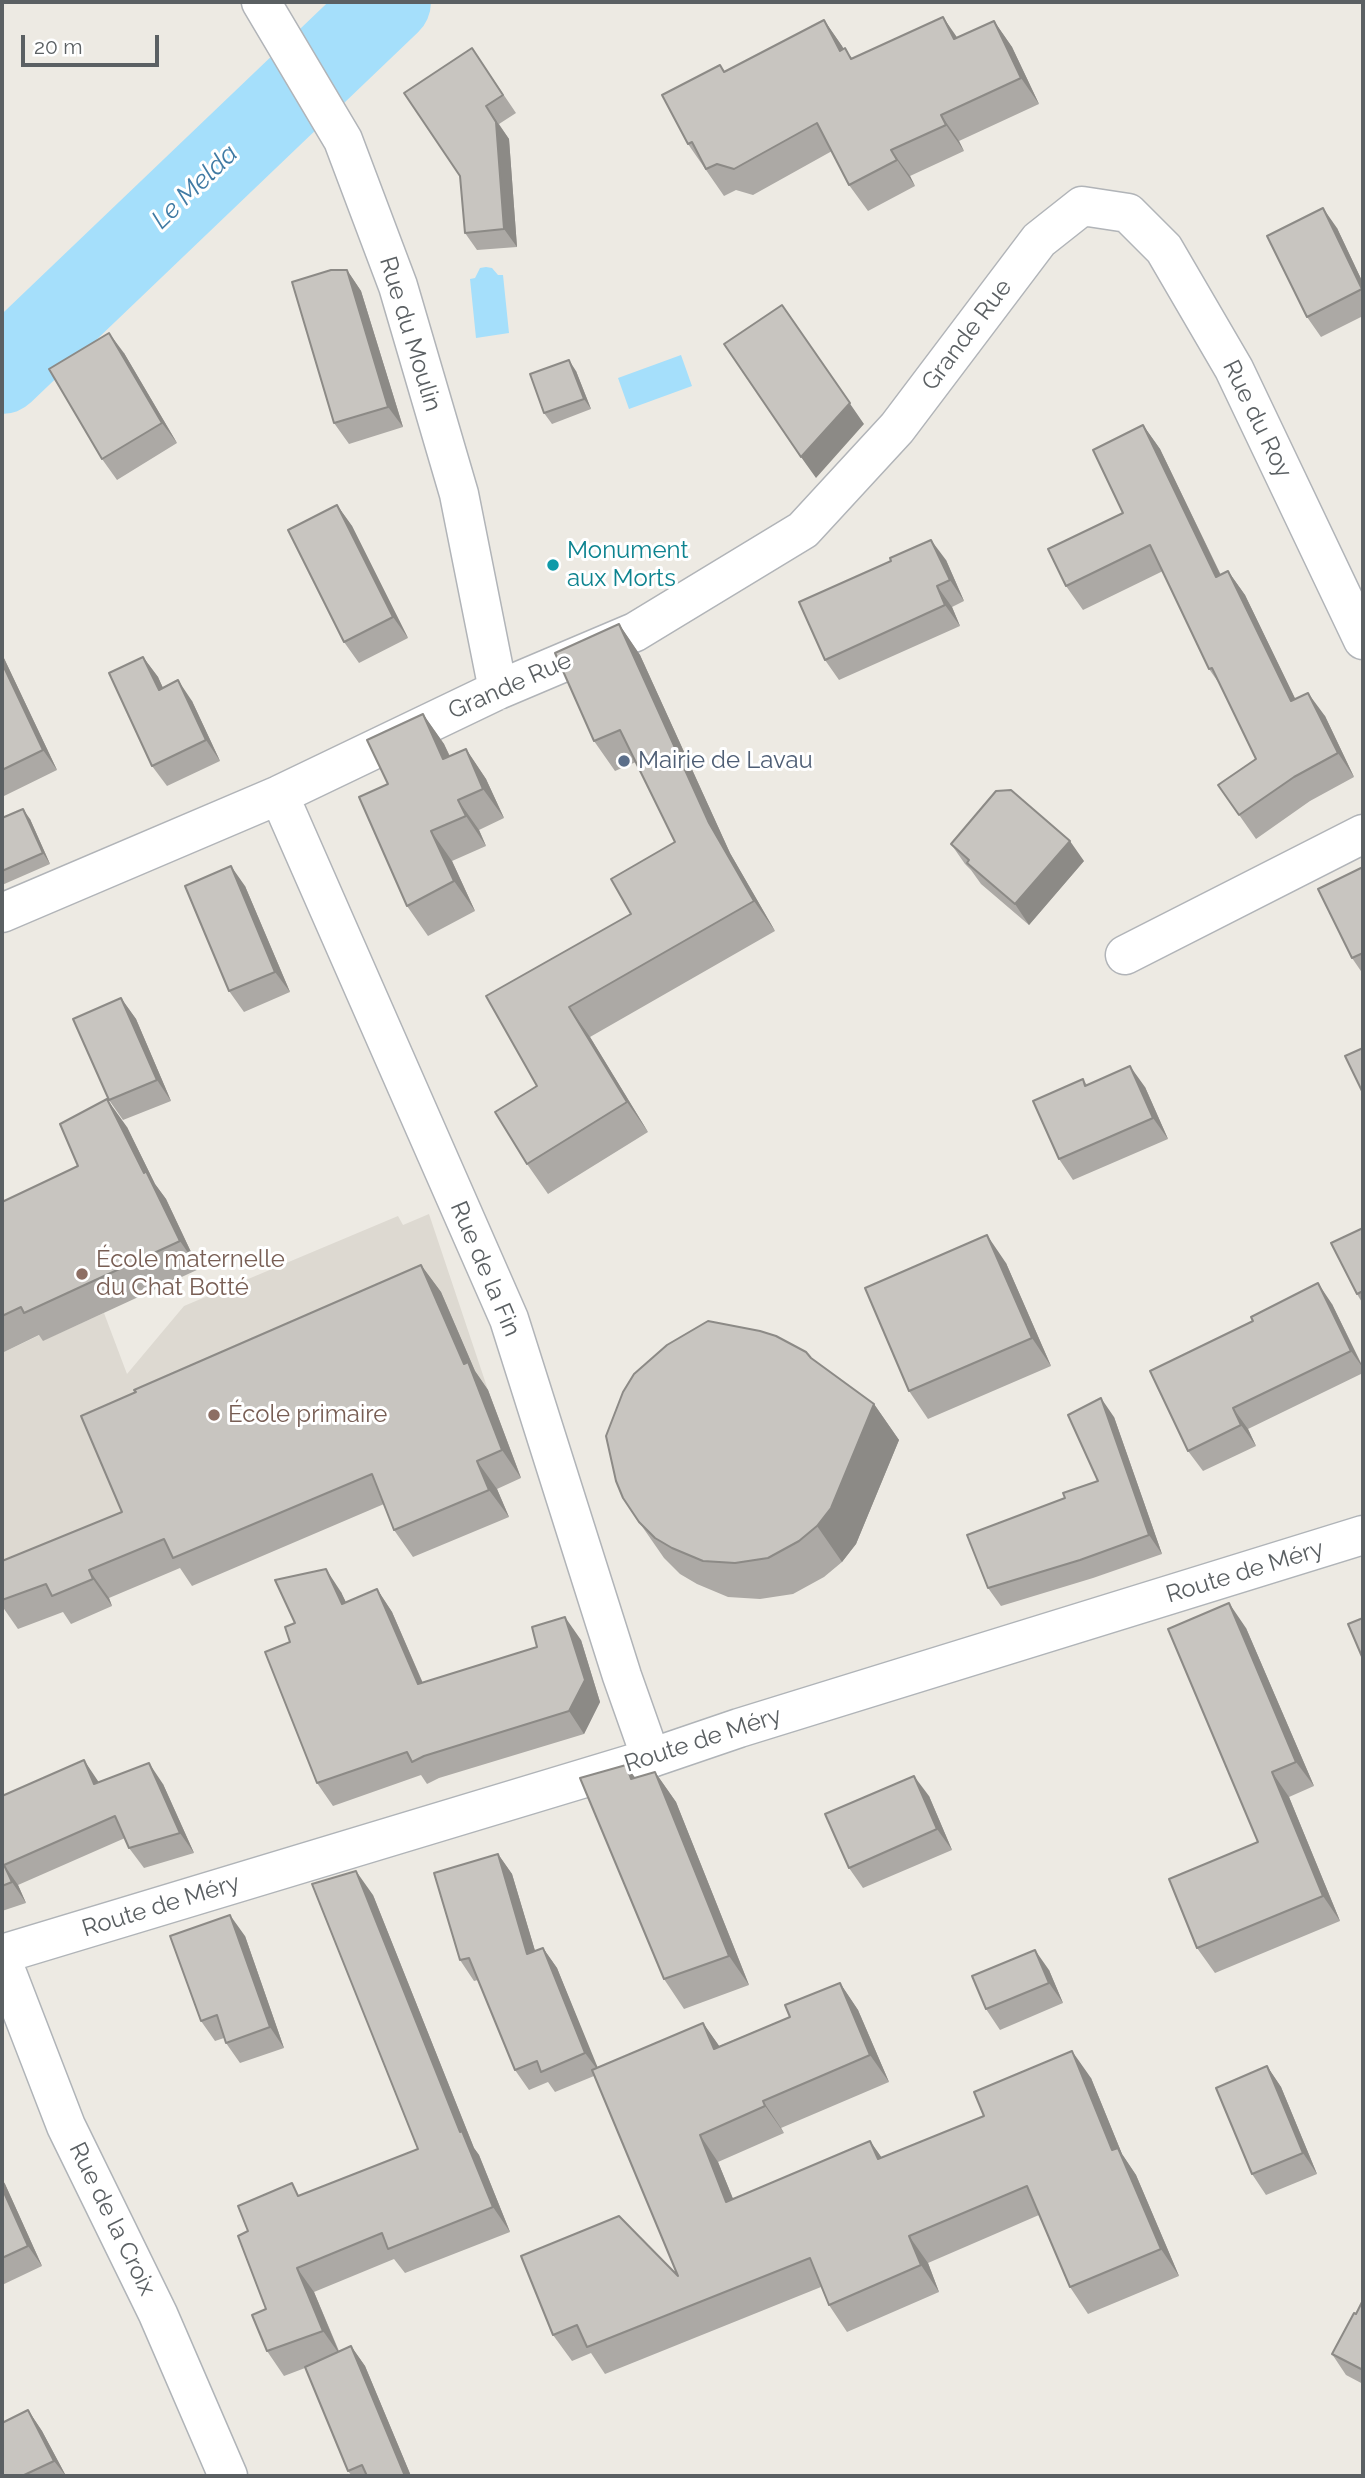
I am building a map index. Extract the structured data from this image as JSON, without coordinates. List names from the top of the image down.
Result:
{
  "streets": {
    "street": [
      "Rue du Moulin",
      "Grande Rue",
      "Rue du Roy",
      "Rue de la Fin",
      "Route de Méry",
      "Rue de la Croix"
    ]
  },
  "crossings": [
    ["Rue du Moulin", "Grande Rue"],
    ["Grande Rue", "Rue du Roy"],
    ["Grande Rue", "Rue de la Fin"],
    ["Rue de la Fin", "Route de Méry"]
  ],
  "water": ["Le Melda"],
  "places": [
    "Monument aux Morts",
    "Mairie de Lavau",
    "École maternelle du Chat Botté",
    "École primaire"
  ],
  "scale_bar": "20 m"
}
